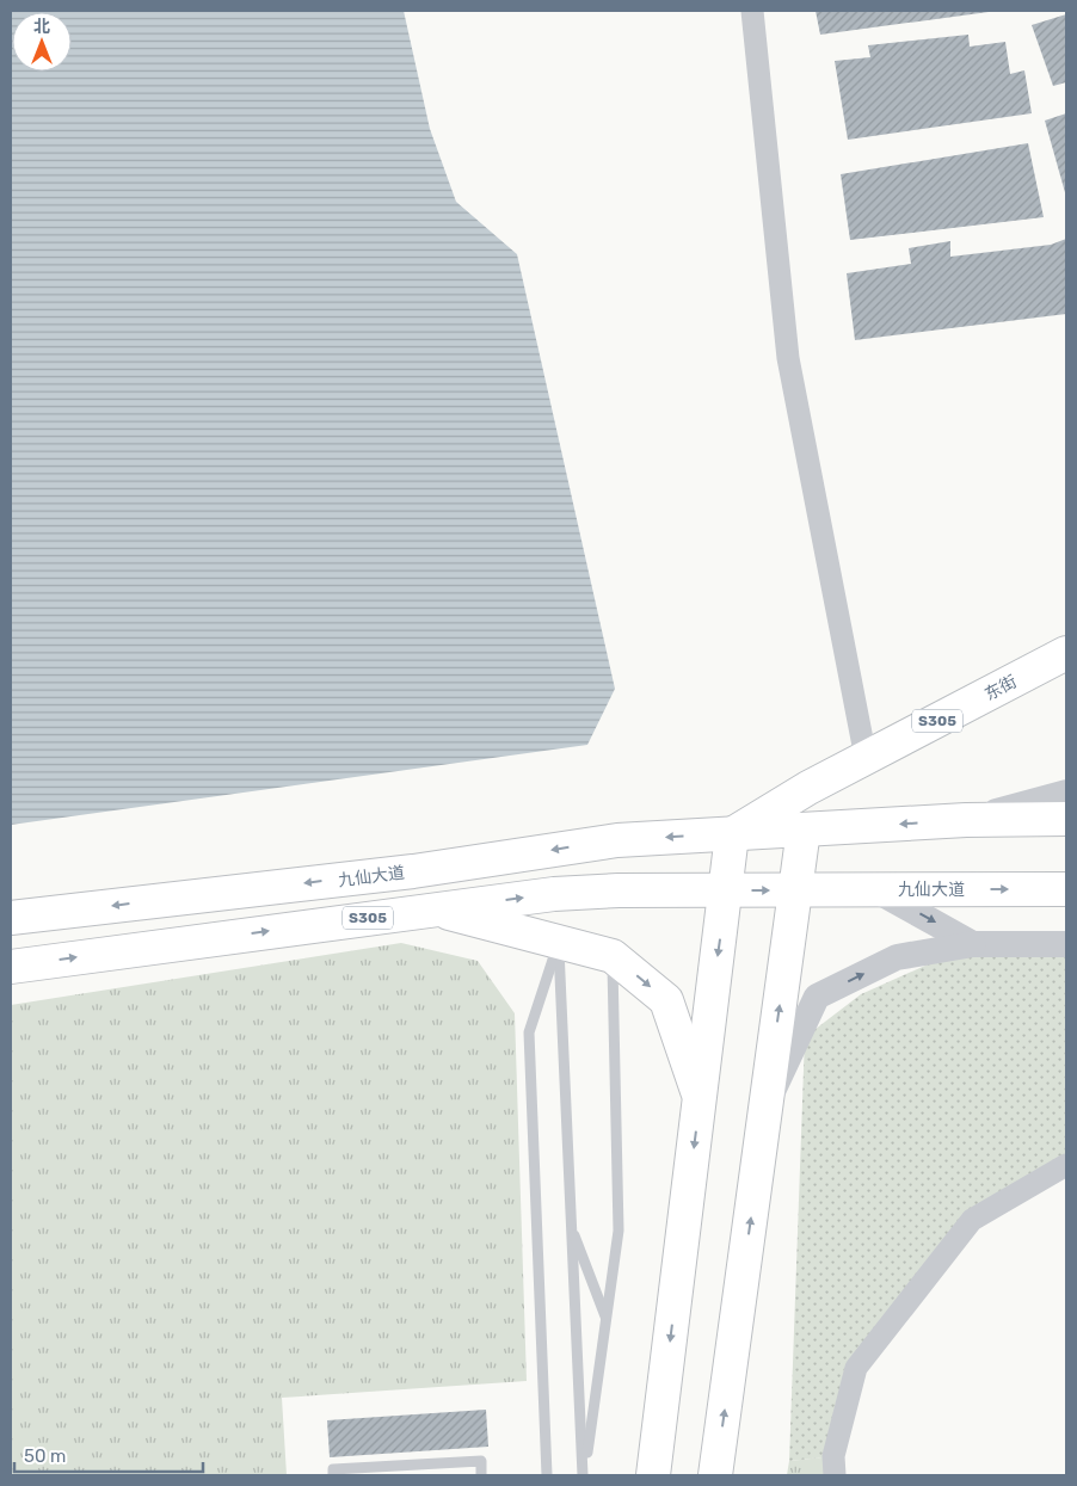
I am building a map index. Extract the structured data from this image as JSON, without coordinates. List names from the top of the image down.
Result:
{
  "streets": {
    "main road": ["东街", "S305", "九仙大道"]
  },
  "crossings": [
    ["东街", "S305"],
    ["S305", "九仙大道"]
  ],
  "scale_bar": "50 m",
  "north": "top"
}
